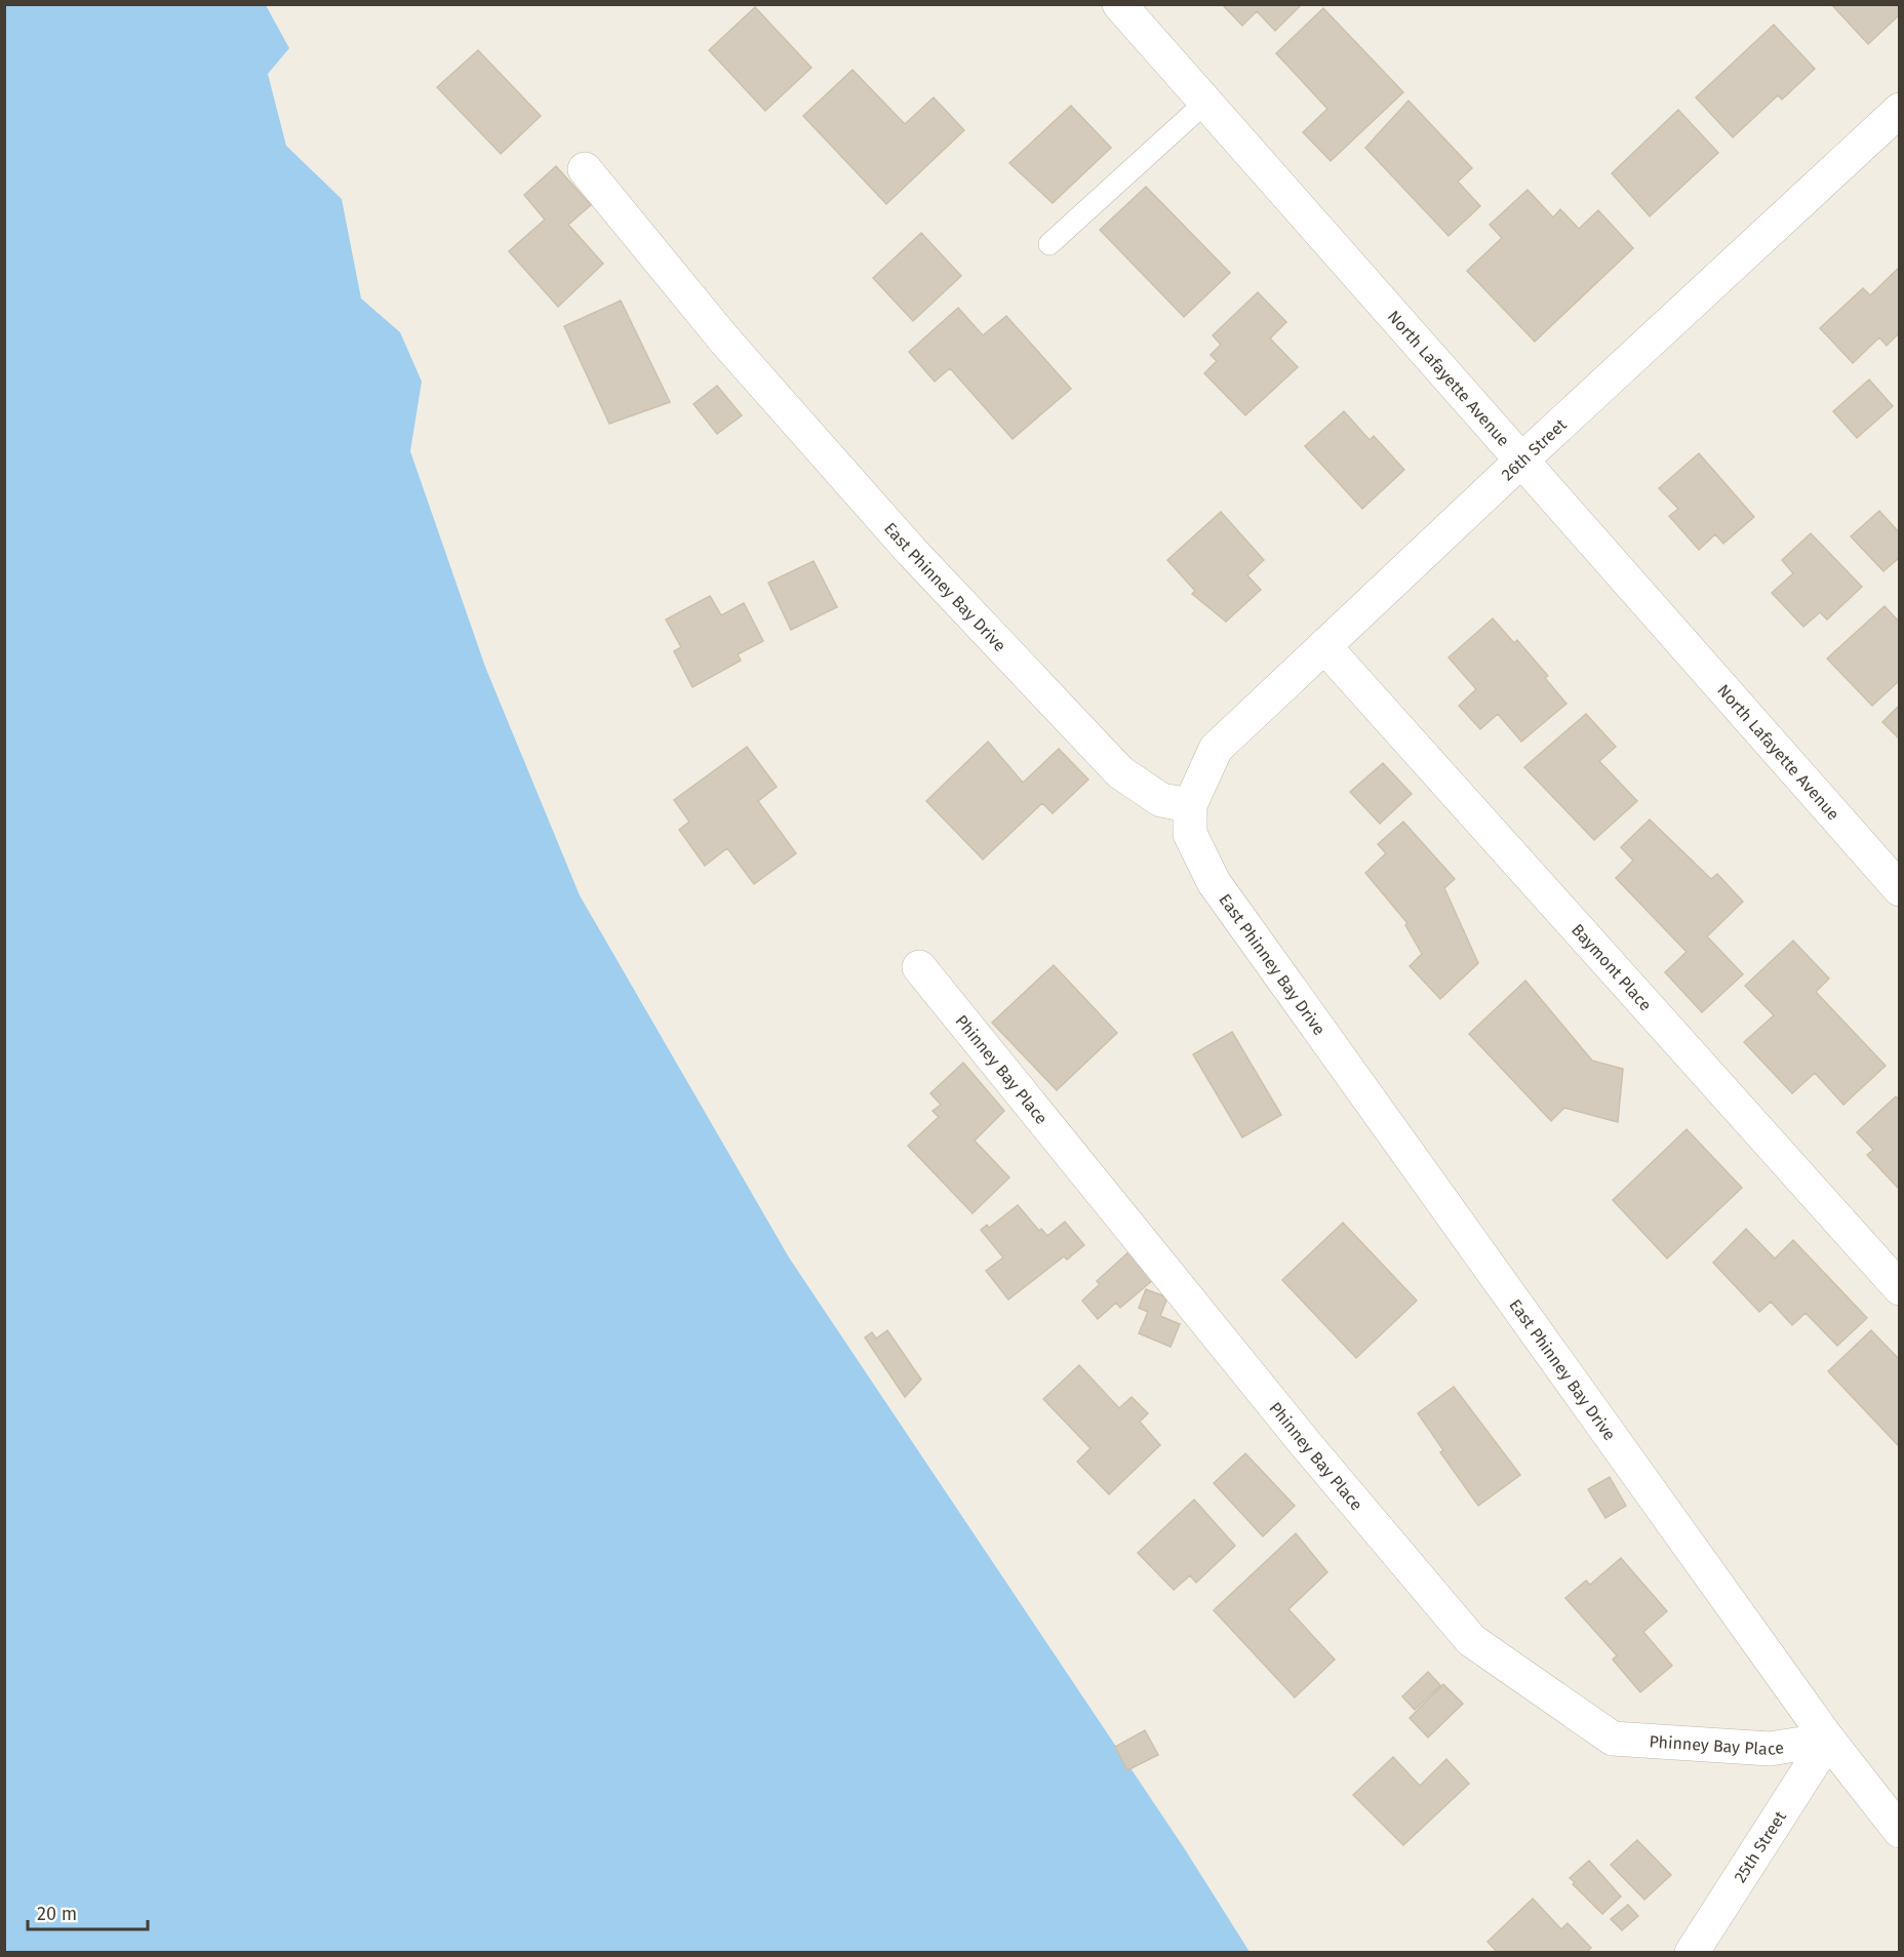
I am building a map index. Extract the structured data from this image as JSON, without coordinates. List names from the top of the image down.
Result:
{
  "streets": {
    "street": [
      "North Lafayette Avenue",
      "26th Street",
      "East Phinney Bay Drive",
      "Baymont Place",
      "Phinney Bay Place",
      "25th Street"
    ]
  },
  "crossings": [
    ["North Lafayette Avenue", "26th Street"],
    ["26th Street", "East Phinney Bay Drive"],
    ["26th Street", "Baymont Place"],
    ["East Phinney Bay Drive", "Phinney Bay Place"],
    ["East Phinney Bay Drive", "25th Street"],
    ["Phinney Bay Place", "25th Street"]
  ],
  "scale_bar": "20 m"
}
